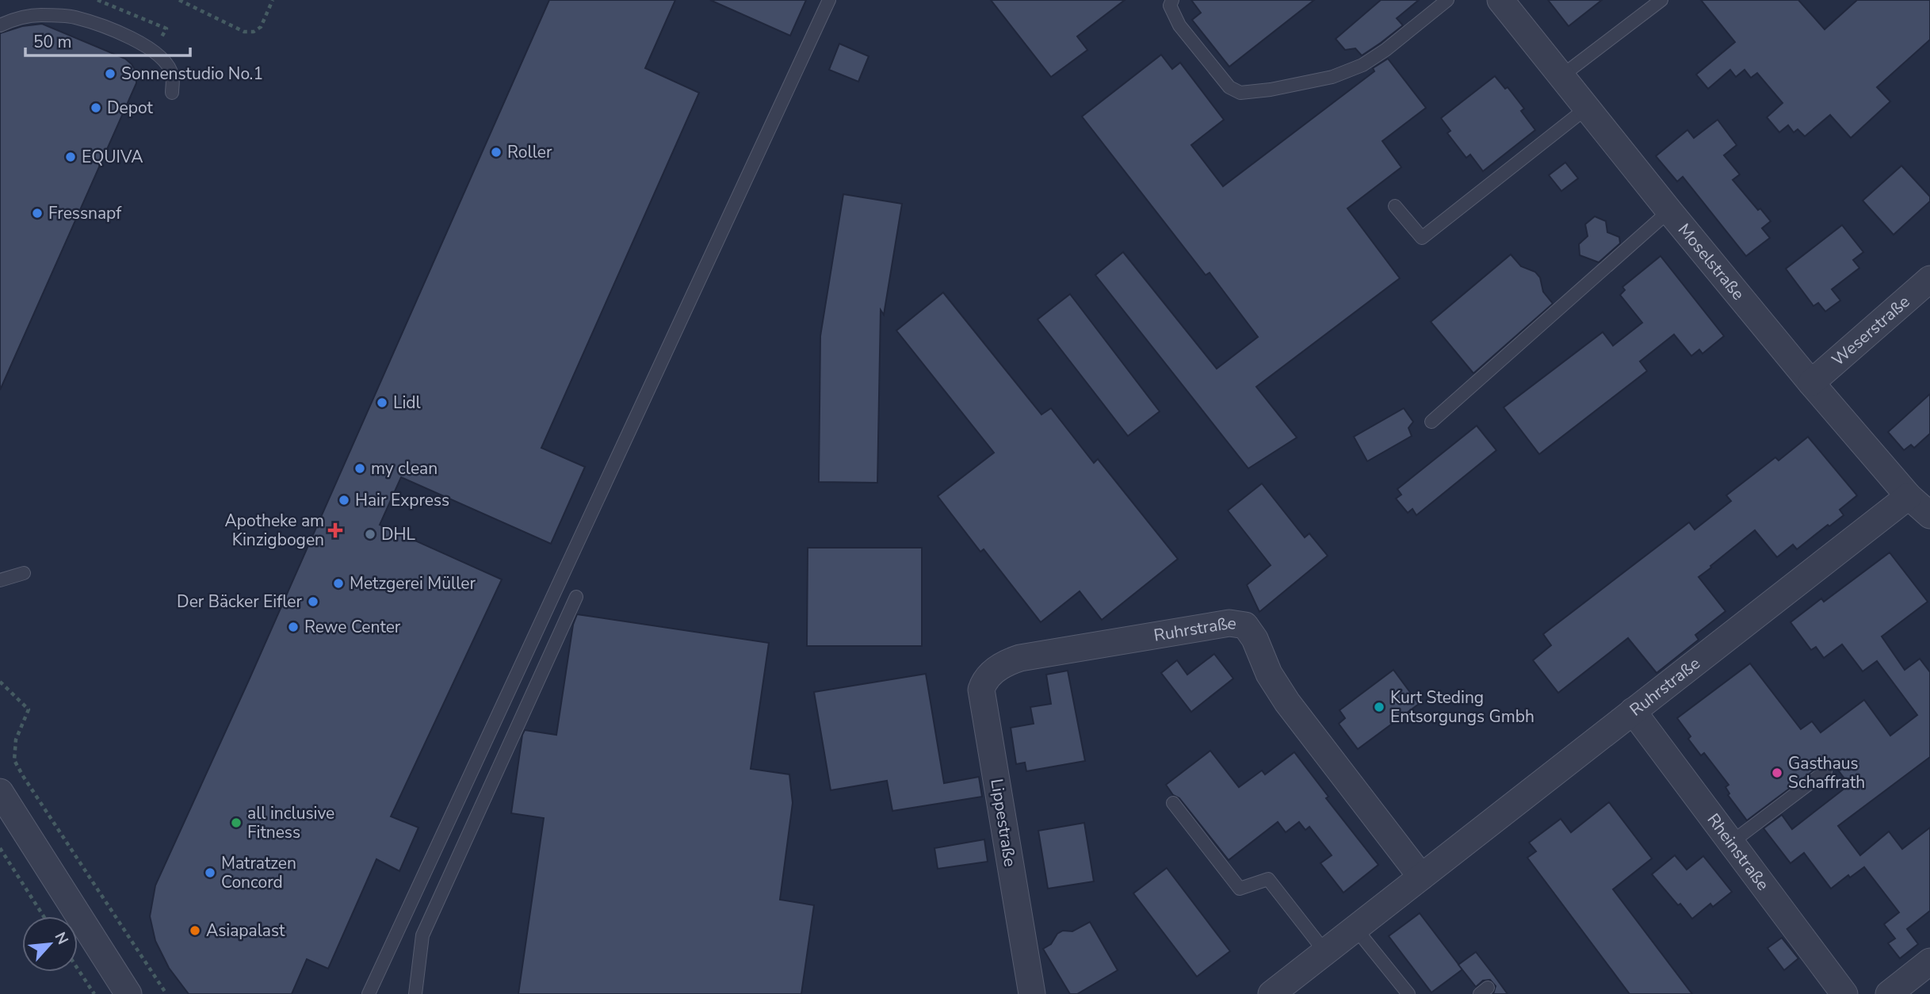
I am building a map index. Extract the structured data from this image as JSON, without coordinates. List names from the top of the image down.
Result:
{
  "streets": {
    "street": [
      "Moselstraße",
      "Weserstraße",
      "Ruhrstraße",
      "Lippestraße",
      "Rheinstraße"
    ]
  },
  "crossings": [
    ["Moselstraße", "Weserstraße"],
    ["Moselstraße", "Ruhrstraße"],
    ["Ruhrstraße", "Lippestraße"],
    ["Ruhrstraße", "Rheinstraße"]
  ],
  "places": {
    "other": [
      "Sonnenstudio No.1",
      "Depot",
      "Roller",
      "EQUIVA",
      "Fressnapf",
      "Lidl",
      "my clean",
      "Hair Express",
      "DHL",
      "Metzgerei Müller",
      "Der Bäcker Eifler",
      "Rewe Center",
      "Kurt Steding Entsorgungs Gmbh",
      "Gasthaus Schaffrath",
      "all inclusive Fitness",
      "Matratzen Concord",
      "Asiapalast"
    ],
    "health": ["Apotheke am Kinzigbogen"]
  },
  "scale_bar": "50 m",
  "north": "top right"
}
